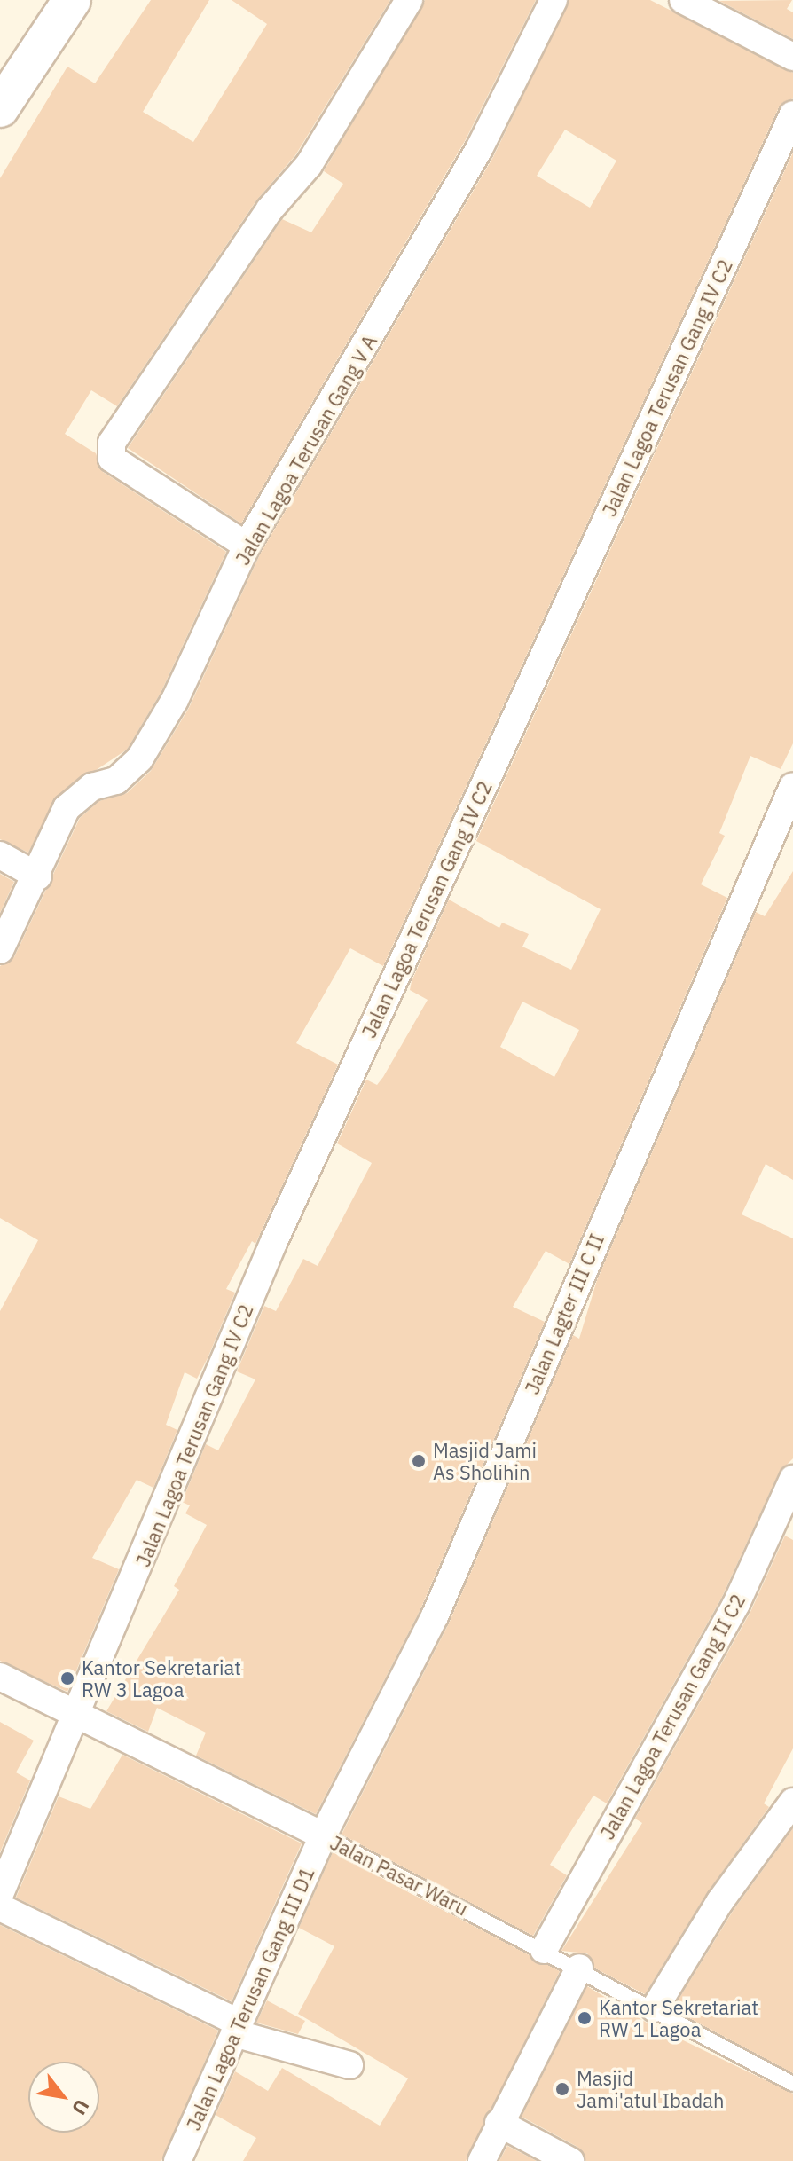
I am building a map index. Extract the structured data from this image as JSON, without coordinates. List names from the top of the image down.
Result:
{
  "streets": {
    "street": [
      "Jalan Lagoa Terusan Gang IV C2",
      "Jalan Lagoa Terusan Gang V A",
      "Jalan Lagter III C II",
      "Jalan Lagoa Terusan Gang II C2",
      "Jalan Pasar Waru",
      "Jalan Lagoa Terusan Gang III D1"
    ]
  },
  "crossings": [
    ["Jalan Lagoa Terusan Gang IV C2", "Jalan Pasar Waru"],
    ["Jalan Lagter III C II", "Jalan Pasar Waru"],
    ["Jalan Lagter III C II", "Jalan Lagoa Terusan Gang III D1"],
    ["Jalan Lagoa Terusan Gang II C2", "Jalan Pasar Waru"],
    ["Jalan Pasar Waru", "Jalan Lagoa Terusan Gang III D1"]
  ],
  "places": [
    "Masjid Jami As Sholihin",
    "Kantor Sekretariat RW 3 Lagoa",
    "Kantor Sekretariat RW 1 Lagoa",
    "Masjid Jami'atul Ibadah"
  ],
  "north": "bottom right"
}
